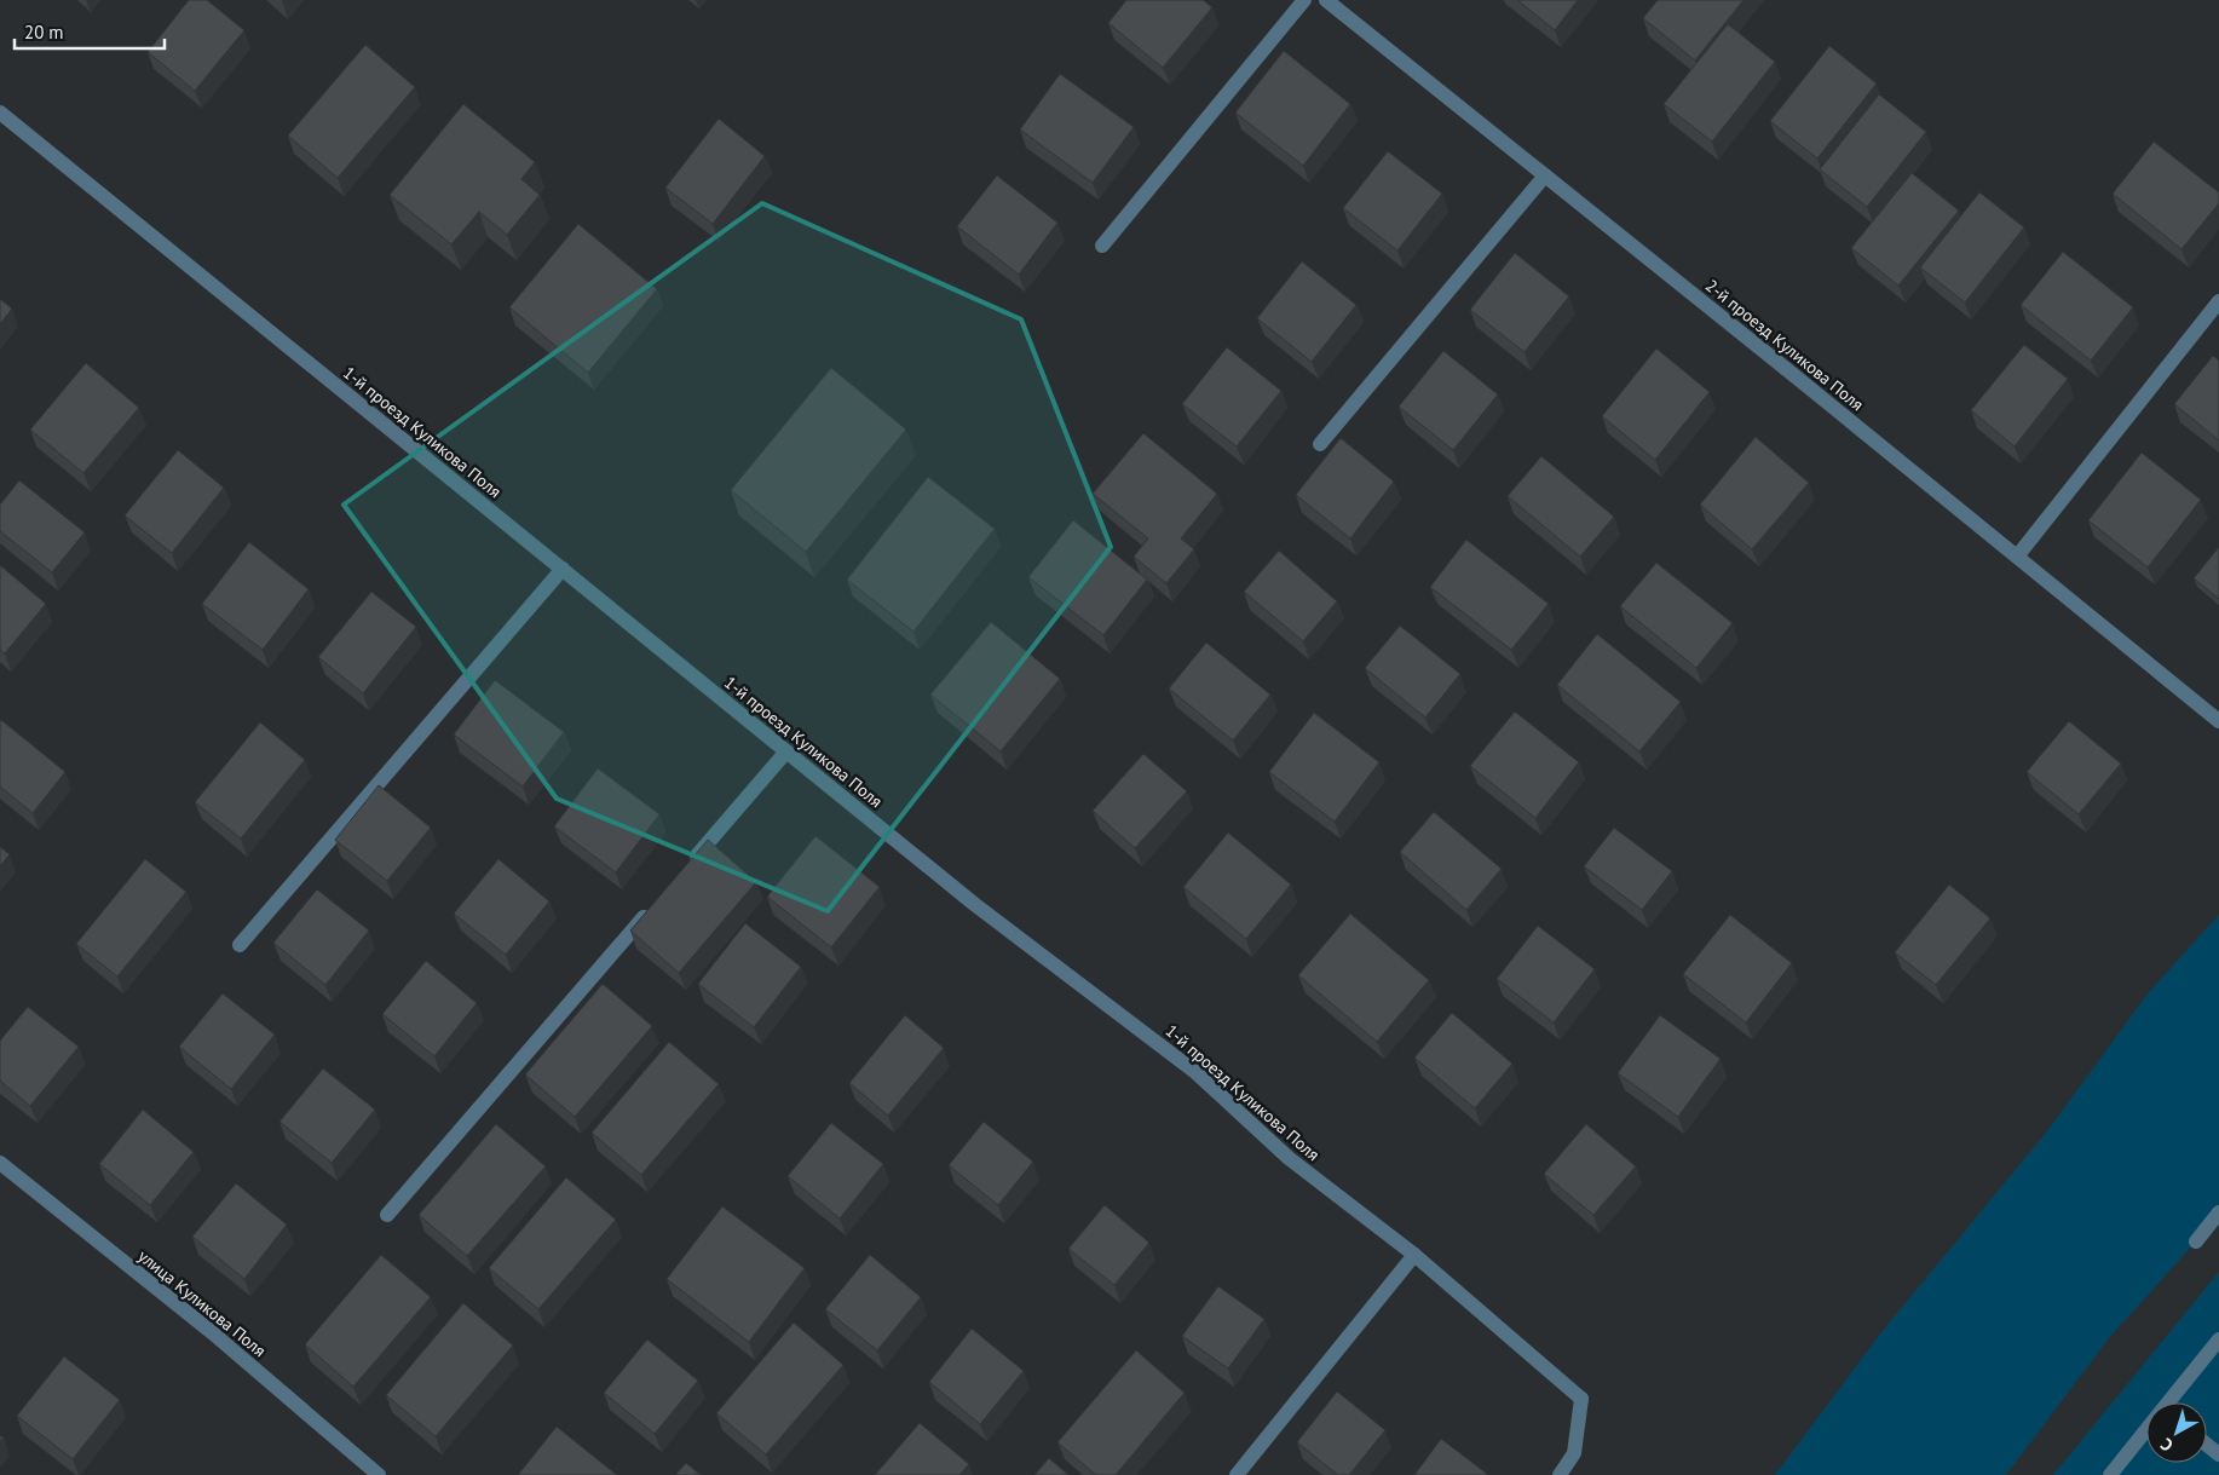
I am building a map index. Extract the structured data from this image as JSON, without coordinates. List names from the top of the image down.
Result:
{
  "streets": {
    "street": ["2-й проезд Куликова Поля", "1-й проезд Куликова Поля", "улица Куликова Поля"]
  },
  "scale_bar": "20 m",
  "north": "bottom left"
}
